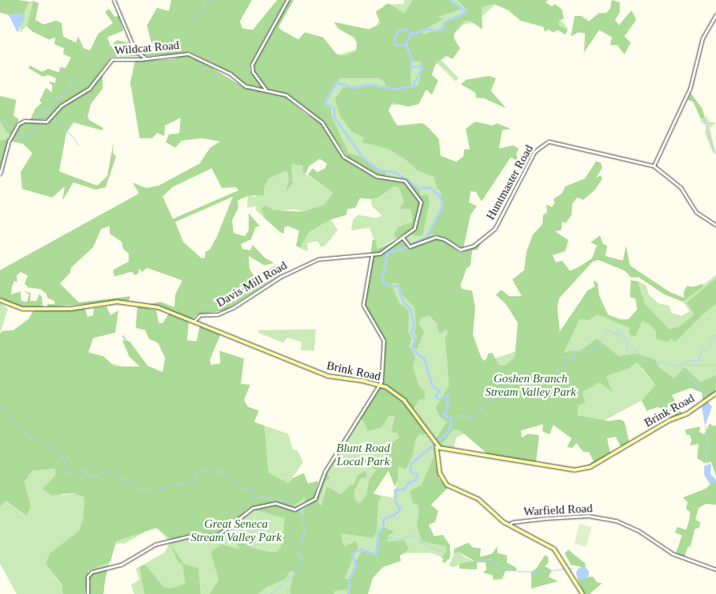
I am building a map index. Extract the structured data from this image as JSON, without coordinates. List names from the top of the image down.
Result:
{
  "streets": {
    "main road": ["Brink Road"],
    "street": [
      "Wildcat Road",
      "Huntmaster Road",
      "Davis Mill Road",
      "Warfield Road"
    ]
  },
  "crossings": [
    ["Wildcat Road", "Davis Mill Road"],
    ["Huntmaster Road", "Davis Mill Road"],
    ["Davis Mill Road", "Brink Road"]
  ],
  "parks": ["Goshen Branch Stream Valley Park", "Blunt Road Local Park", "Great Seneca Stream Valley Park"]
}
